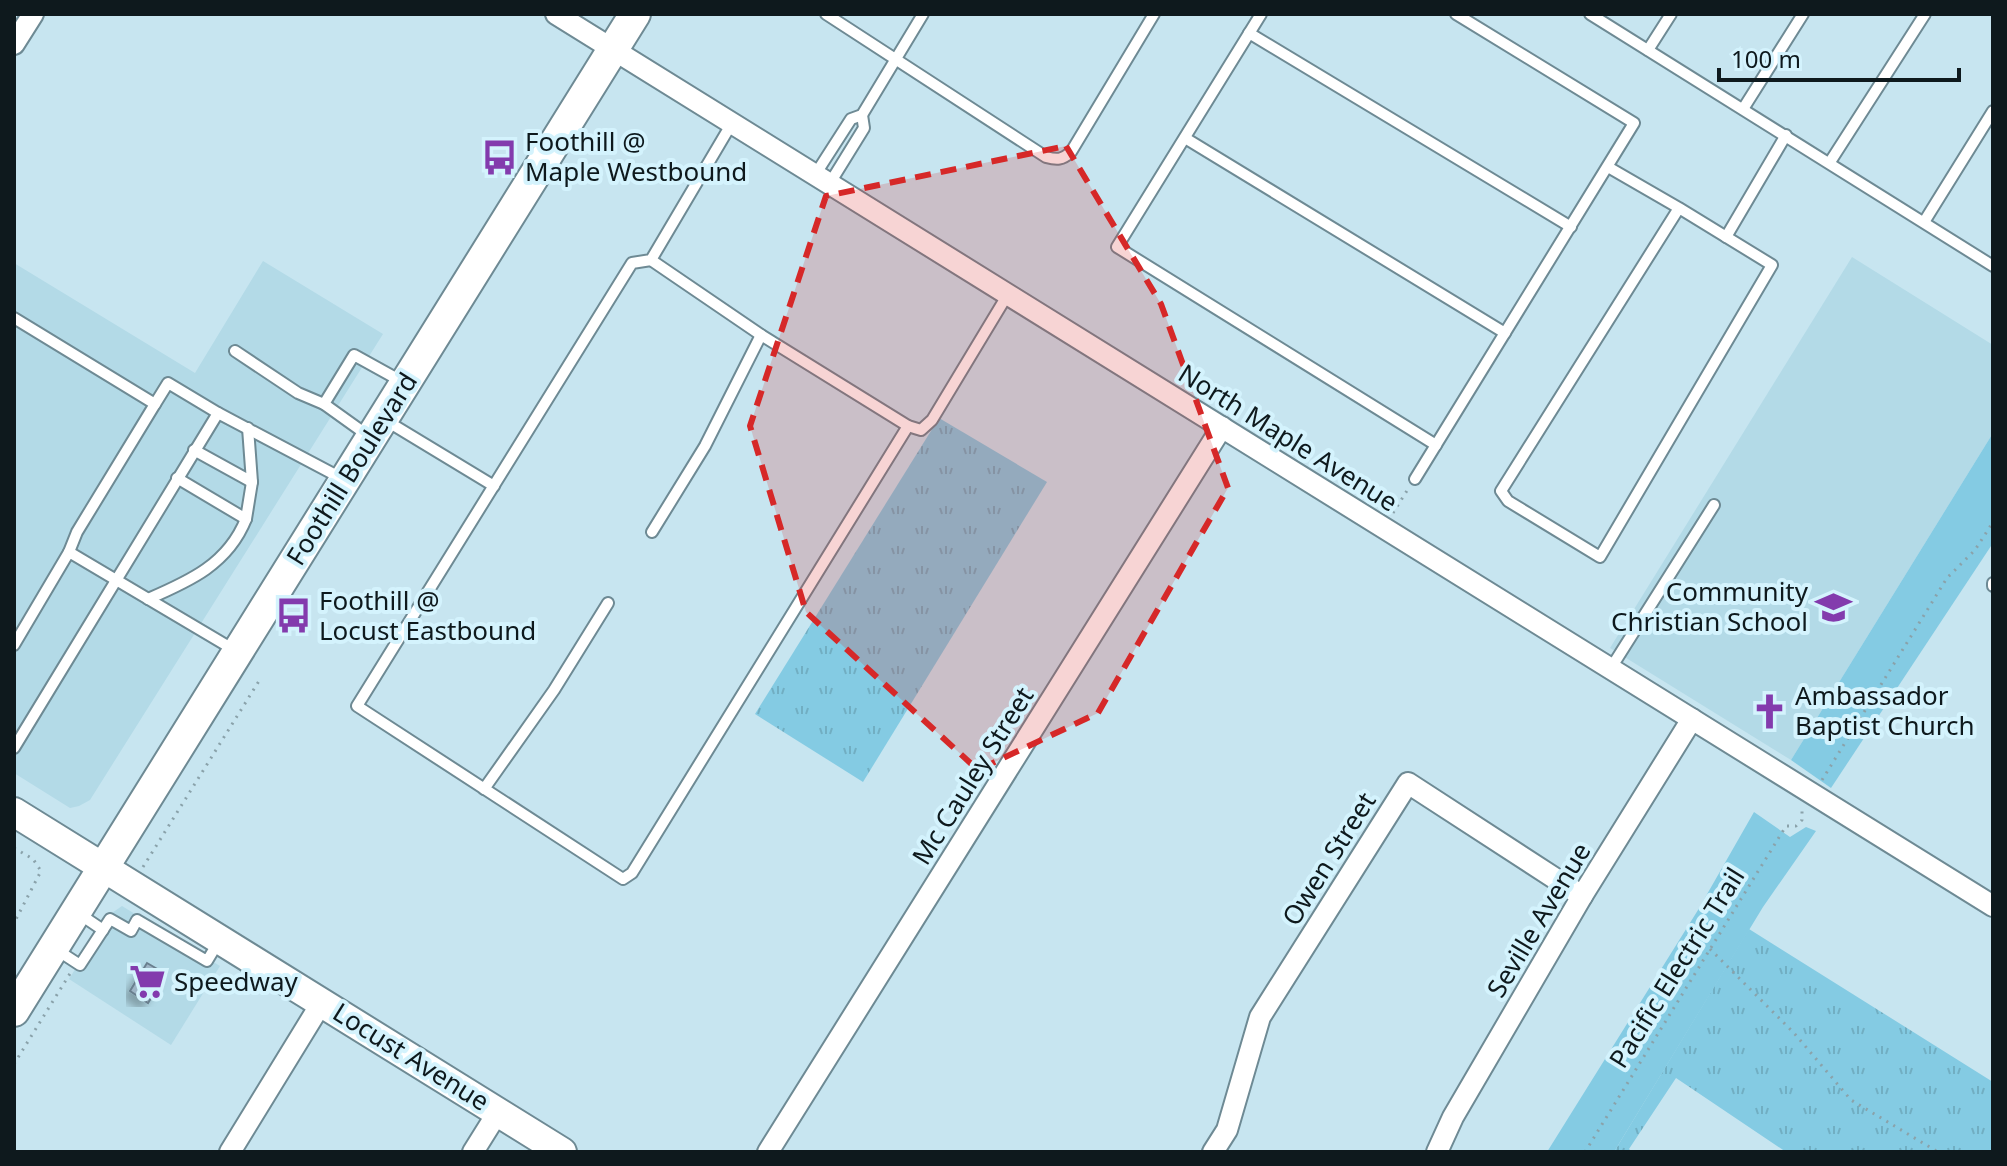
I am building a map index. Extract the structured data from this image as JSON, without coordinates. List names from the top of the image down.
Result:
{
  "streets": {
    "main road": ["Foothill Boulevard"],
    "street": [
      "North Maple Avenue",
      "Mc Cauley Street",
      "Owen Street",
      "Seville Avenue",
      "Locust Avenue"
    ],
    "path": ["Pacific Electric Trail"]
  },
  "crossings": [
    ["North Maple Avenue", "Foothill Boulevard"],
    ["North Maple Avenue", "Mc Cauley Street"],
    ["North Maple Avenue", "Seville Avenue"],
    ["Foothill Boulevard", "Locust Avenue"],
    ["Owen Street", "Seville Avenue"]
  ],
  "places": {
    "bus stop": ["Foothill @ Maple Westbound", "Foothill @ Locust Eastbound"],
    "school or university": ["Community Christian School"],
    "church": ["Ambassador Baptist Church"],
    "supermarket": ["Speedway"]
  },
  "scale_bar": "100 m"
}
